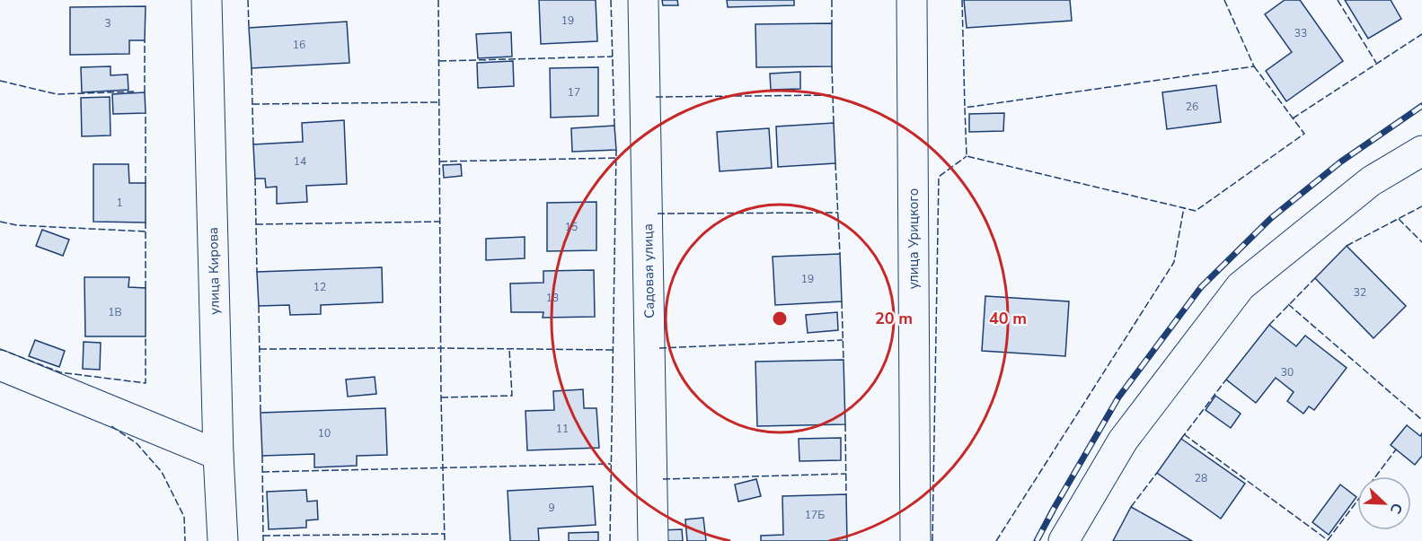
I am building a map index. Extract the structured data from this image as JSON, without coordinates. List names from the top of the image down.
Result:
{
  "streets": {
    "street": ["улица Урицкого", "улица Кирова", "Садовая улица"]
  },
  "house_numbers": [
    "19",
    "3",
    "33",
    "16",
    "17",
    "26",
    "14",
    "1",
    "15",
    "19",
    "12",
    "32",
    "13",
    "1В",
    "30",
    "11",
    "10",
    "28",
    "9",
    "17Б"
  ],
  "north": "bottom right",
  "rings": ["20 m", "40 m"]
}
